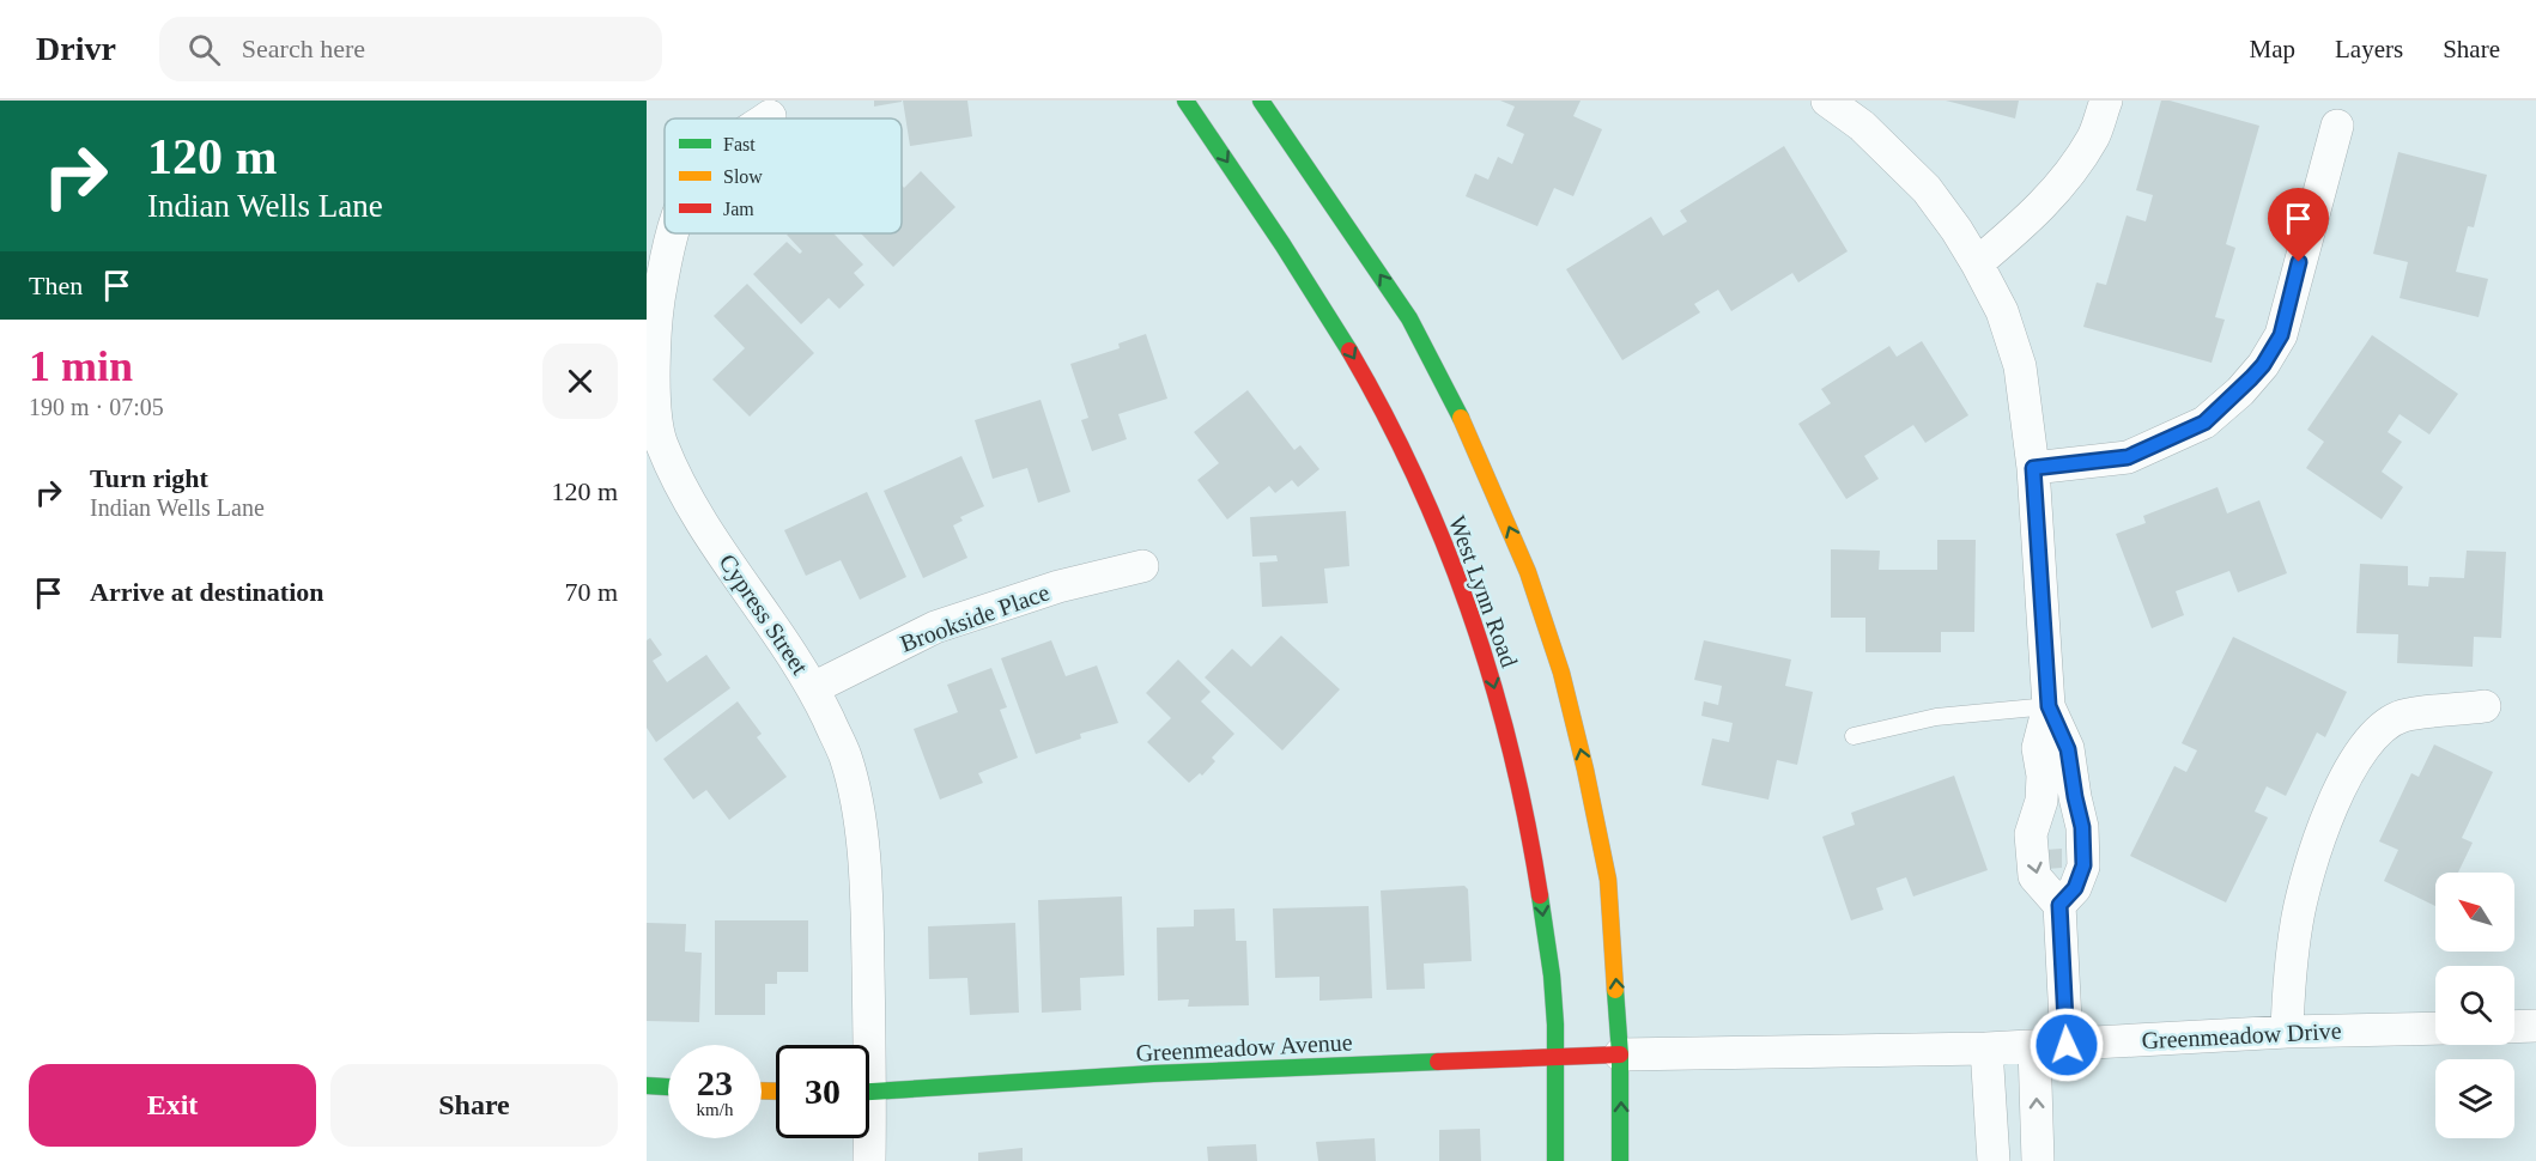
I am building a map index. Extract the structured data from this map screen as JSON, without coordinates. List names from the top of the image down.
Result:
{
  "streets": {
    "main road": ["West Lynn Road", "Greenmeadow Avenue"],
    "street": ["Cypress Street", "Brookside Place", "Greenmeadow Drive"]
  },
  "crossings": [
    ["West Lynn Road", "Greenmeadow Drive"],
    ["West Lynn Road", "Greenmeadow Avenue"],
    ["Cypress Street", "Brookside Place"],
    ["Greenmeadow Drive", "Greenmeadow Avenue"]
  ],
  "legend": ["Fast", "Slow", "Jam"],
  "north": "top left",
  "page": {
    "header": "Drivr",
    "search": "Search here",
    "nav": ["Map", "Layers", "Share"],
    "turn": ["120 m", "Indian Wells Lane"],
    "then": "Then",
    "heading": ["1 min", "190 m · 07:05"],
    "list": [
      {
        "name": "Turn right",
        "note": "Indian Wells Lane",
        "value": "120 m"
      },
      {
        "name": "Arrive at destination",
        "value": "70 m"
      }
    ],
    "speed": "23 km/h",
    "limit": "30",
    "buttons": ["Exit", "Share"]
  }
}
